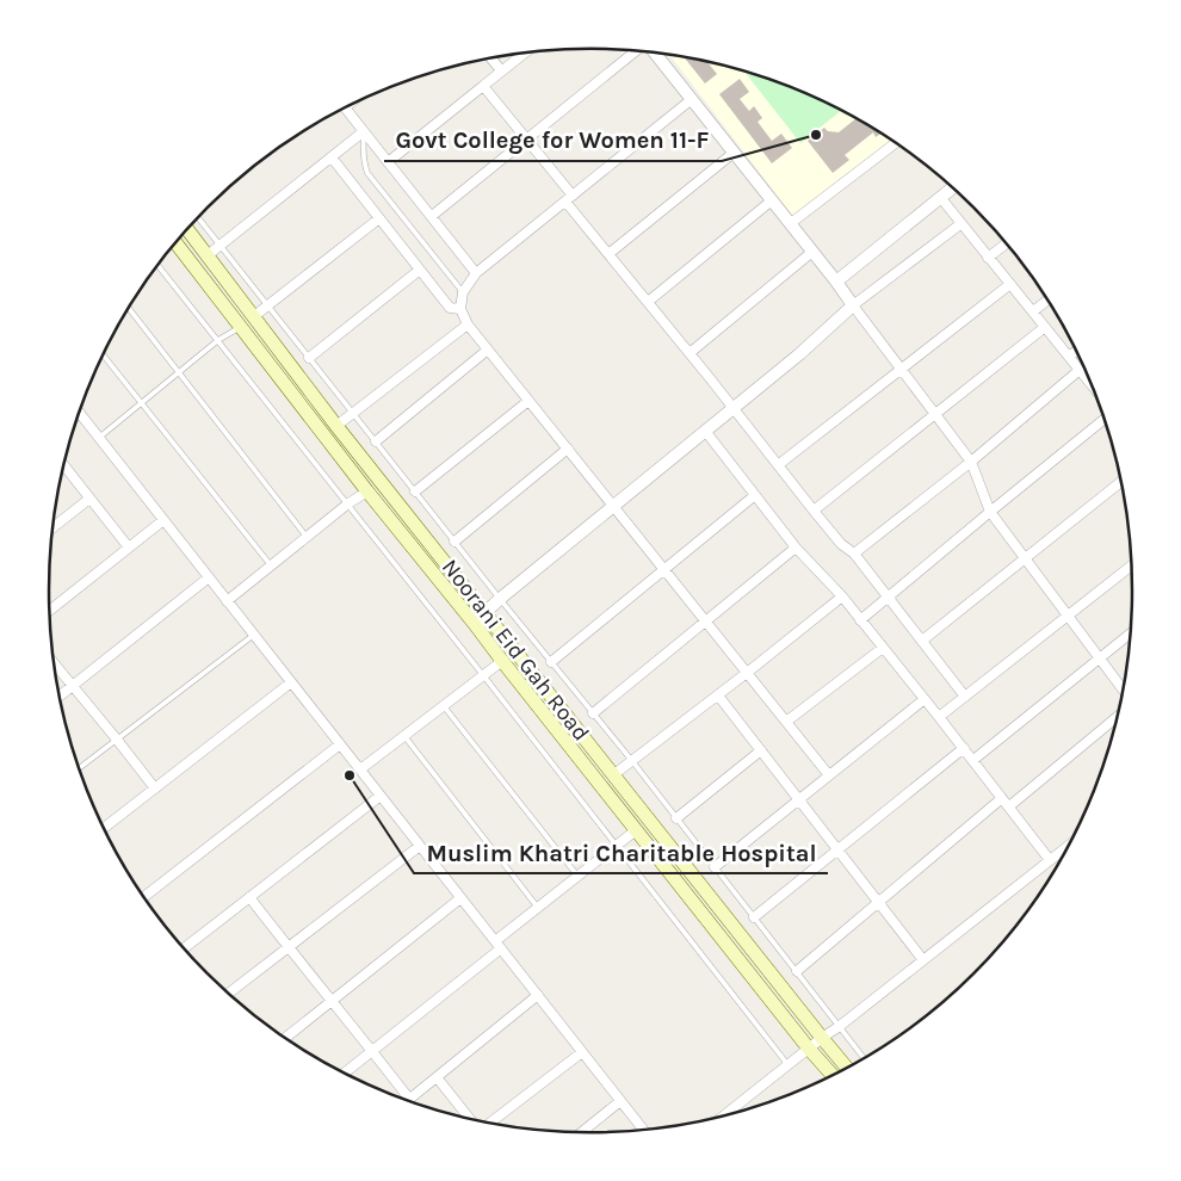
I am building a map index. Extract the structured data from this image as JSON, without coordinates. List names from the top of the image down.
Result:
{
  "streets": {
    "main road": ["Noorani Eid Gah Road"]
  },
  "places": ["Govt College for Women 11-F", "Muslim Khatri Charitable Hospital"]
}
